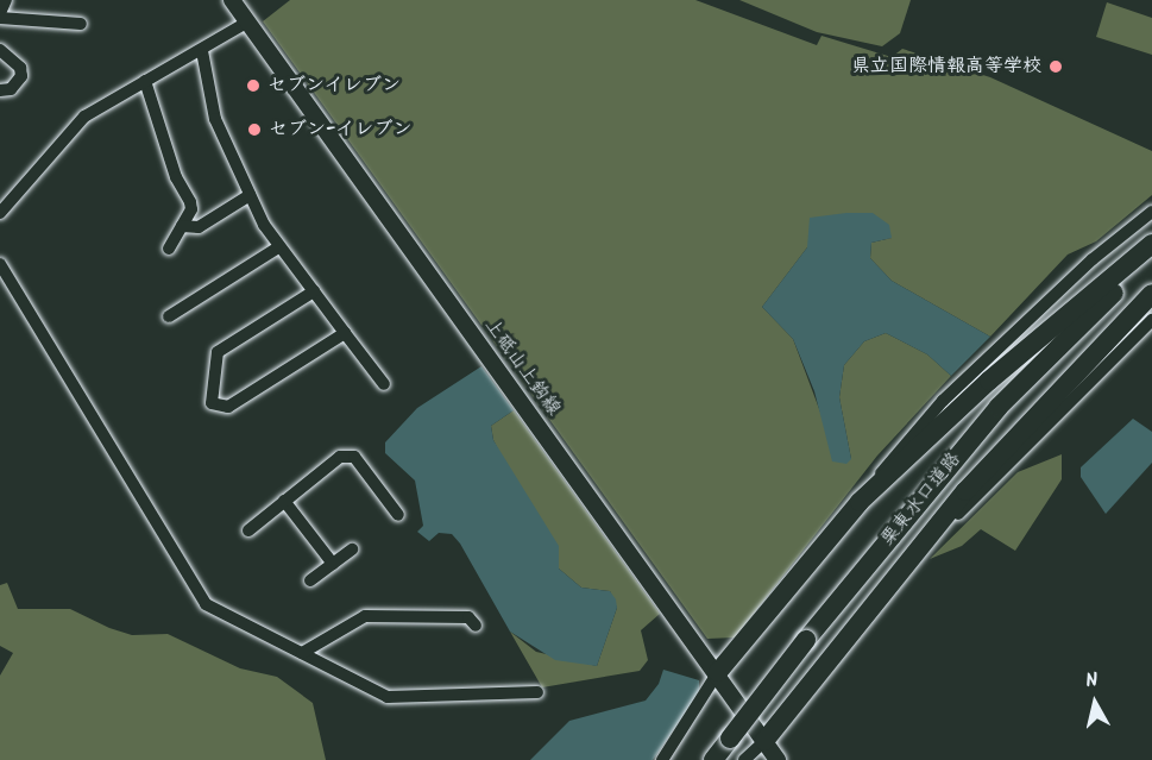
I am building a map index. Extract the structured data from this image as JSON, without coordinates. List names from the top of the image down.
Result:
{
  "streets": {
    "highway": ["栗東水口道路"],
    "main road": ["上砥山上鈎線"]
  },
  "places": ["県立国際情報高等学校", "セブンイレブン", "セブン-イレブン"],
  "north": "top"
}
